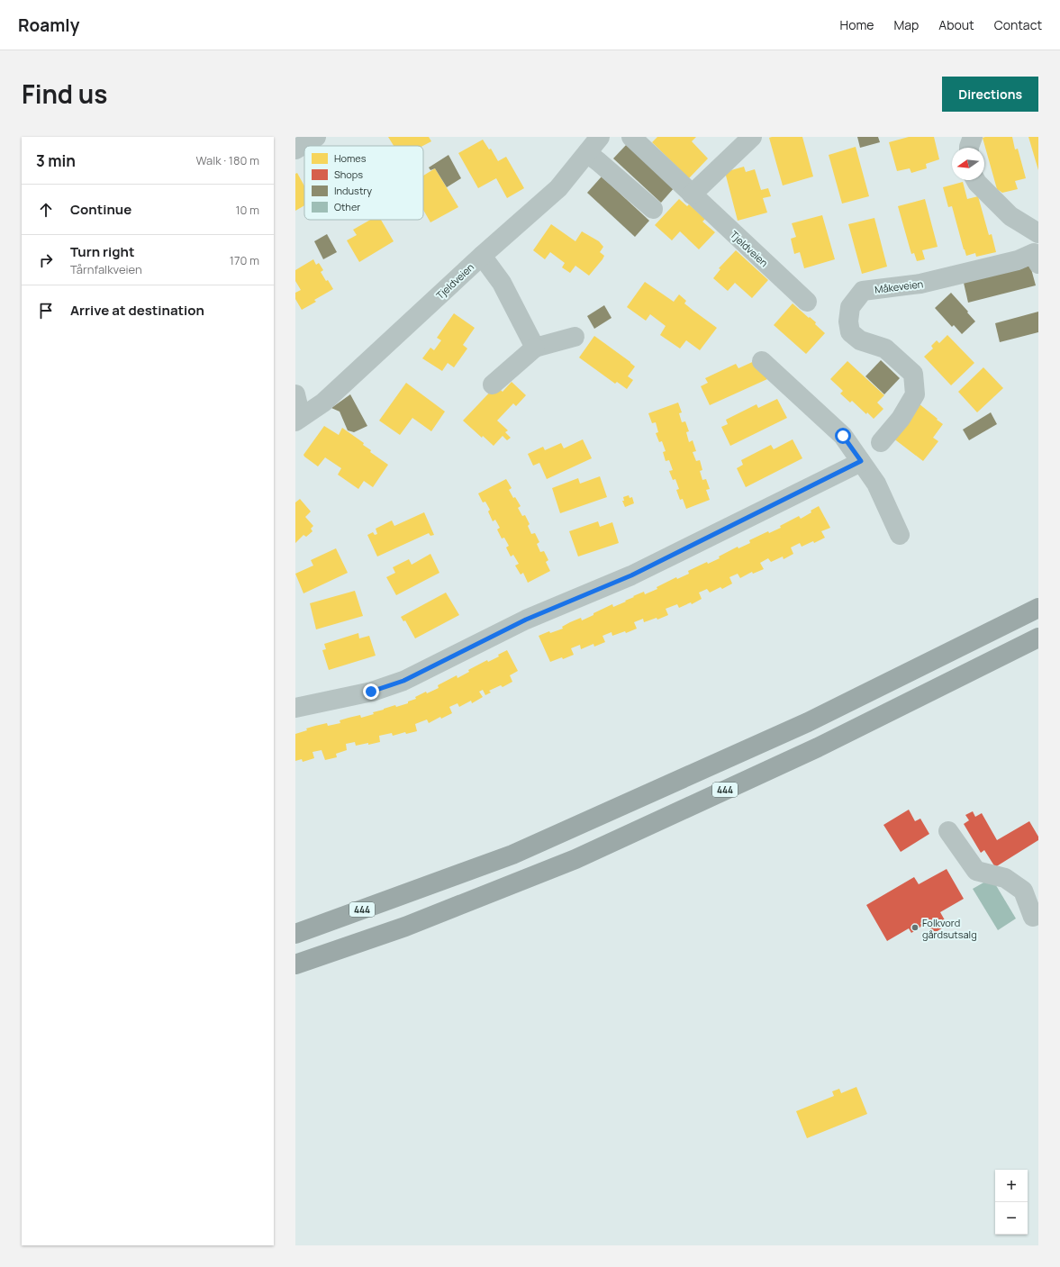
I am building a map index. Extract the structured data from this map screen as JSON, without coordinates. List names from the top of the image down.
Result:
{
  "streets": {
    "highway": ["444"],
    "street": ["Tjeldveien", "Måkeveien"]
  },
  "places": ["Folkvord gårdsutsalg"],
  "legend": [
    "Homes",
    "Shops",
    "Industry",
    "Other"
  ],
  "north": "left",
  "page": {
    "header": "Roamly",
    "nav": [
      "Home",
      "Map",
      "About",
      "Contact"
    ],
    "title": "Find us",
    "buttons": "Directions",
    "heading": ["3 min", "Walk · 180 m"],
    "list": [
      ["Continue", "10 m"],
      ["Turn right", "Tårnfalkveien", "170 m"],
      "Arrive at destination"
    ],
    "map_buttons": ["+", "−"]
  }
}
